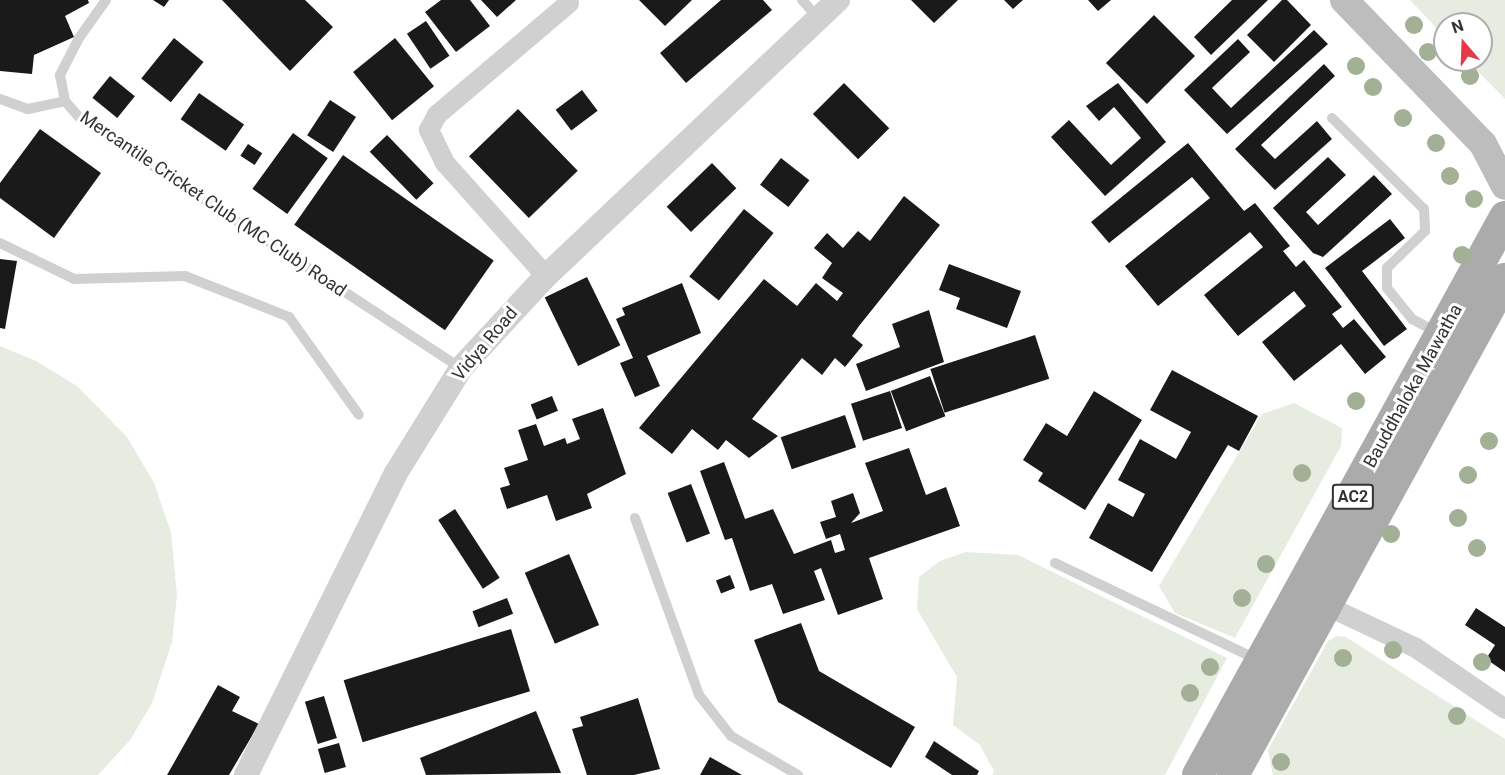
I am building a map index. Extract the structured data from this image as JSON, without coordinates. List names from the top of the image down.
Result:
{
  "streets": {
    "main road": ["Bauddhaloka Mawatha", "AC2"],
    "street": ["Vidya Road"],
    "lane": ["Mercantile Cricket Club (MC Club) Road"]
  },
  "crossings": [
    ["Mercantile Cricket Club (MC Club) Road", "Vidya Road"]
  ],
  "north": "top"
}
